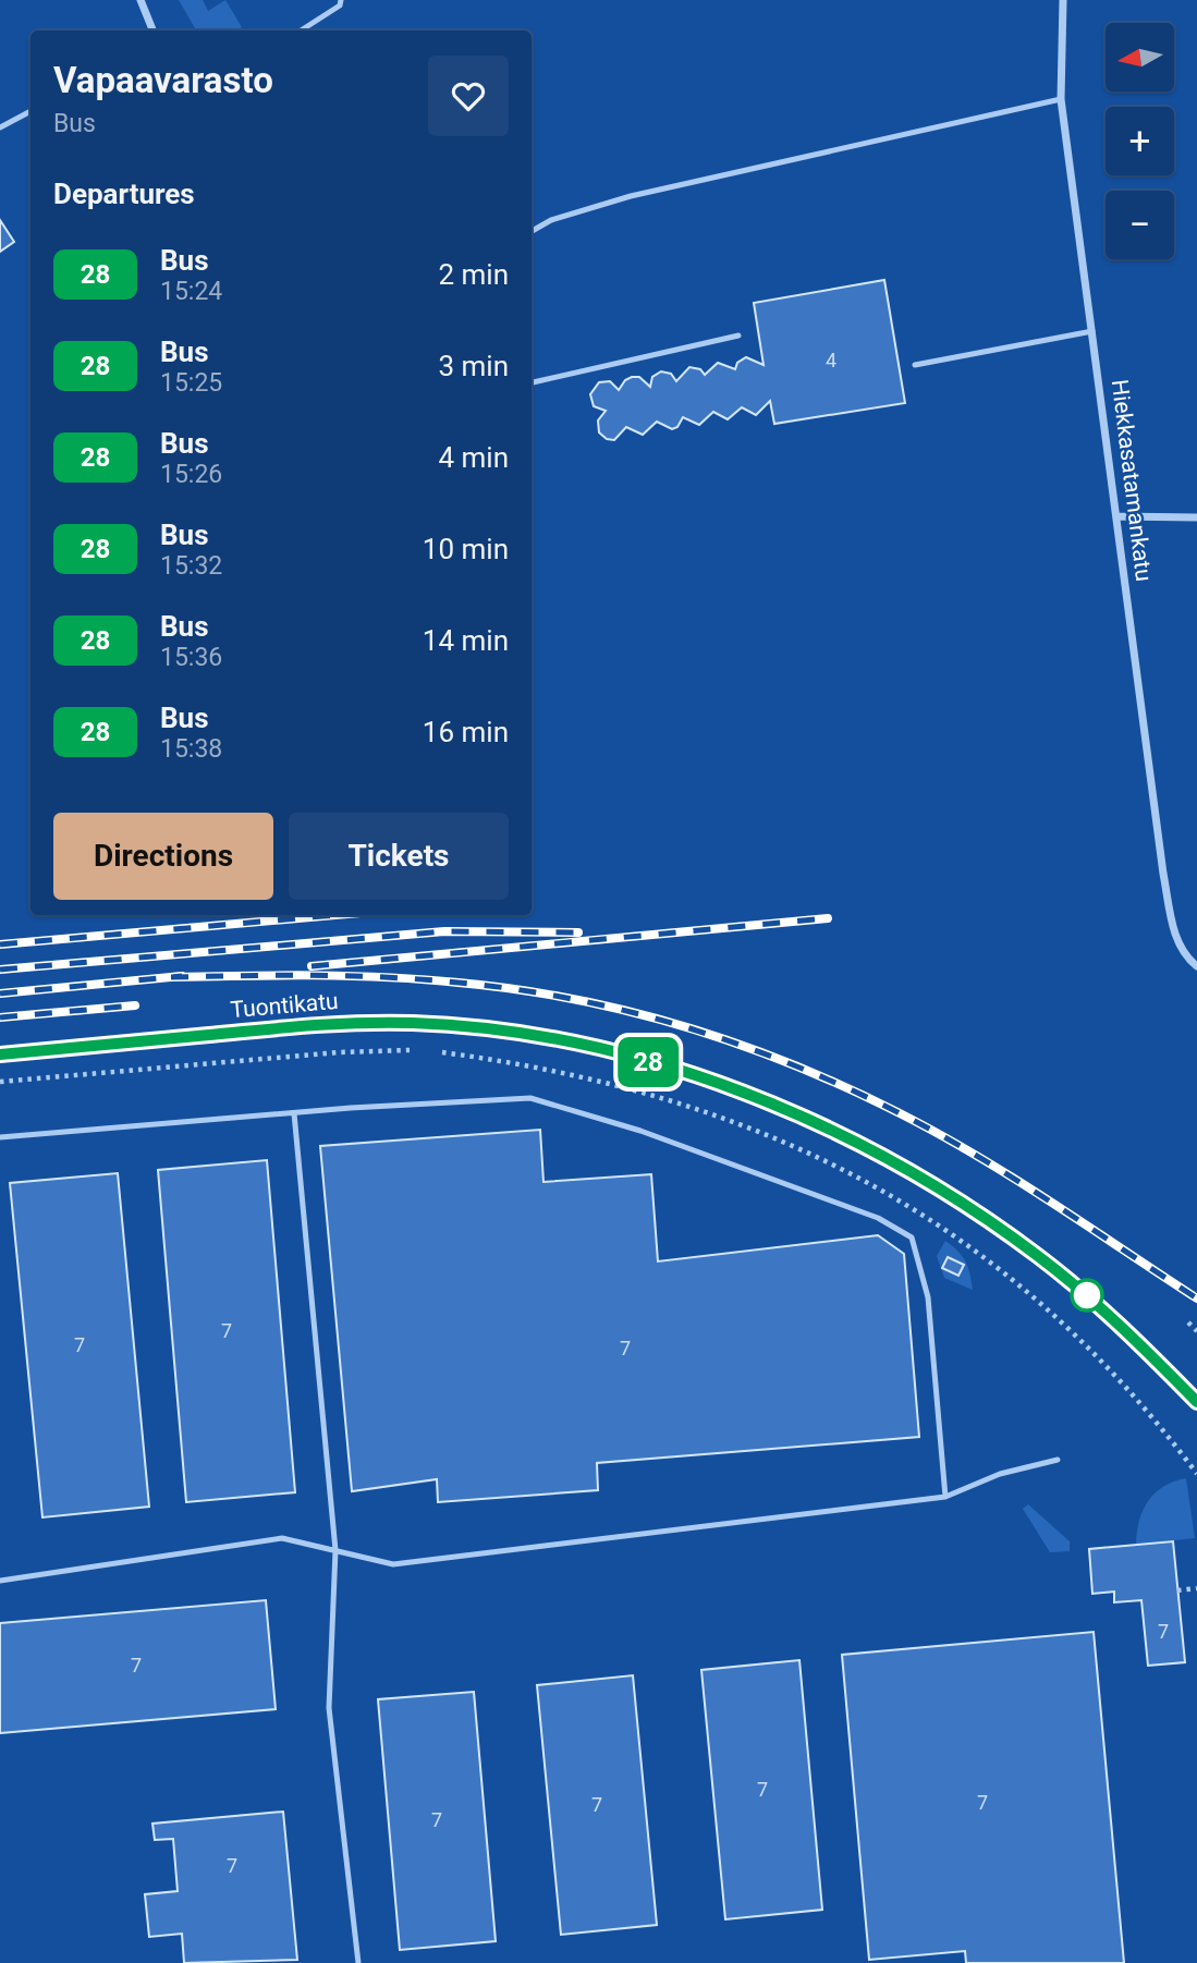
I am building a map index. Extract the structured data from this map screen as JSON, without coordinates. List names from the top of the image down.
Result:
{
  "streets": {
    "street": ["Hiekkasatamankatu", "Tuontikatu"]
  },
  "lines": ["bus line 28"],
  "house_numbers": [
    "4",
    "7",
    "7",
    "7",
    "7",
    "7",
    "7",
    "7",
    "7",
    "7",
    "7"
  ],
  "north": "left",
  "page": {
    "on_map": "28",
    "map_buttons": ["+", "−"],
    "heading": [
      ["Vapaavarasto", "Bus"],
      "Departures"
    ],
    "list": [
      {
        "mark": "28",
        "name": "Bus",
        "note": "15:24",
        "value": "2 min"
      },
      {
        "mark": "28",
        "name": "Bus",
        "note": "15:25",
        "value": "3 min"
      },
      {
        "mark": "28",
        "name": "Bus",
        "note": "15:26",
        "value": "4 min"
      },
      {
        "mark": "28",
        "name": "Bus",
        "note": "15:32",
        "value": "10 min"
      },
      {
        "mark": "28",
        "name": "Bus",
        "note": "15:36",
        "value": "14 min"
      },
      {
        "mark": "28",
        "name": "Bus",
        "note": "15:38",
        "value": "16 min"
      }
    ],
    "buttons": ["Directions", "Tickets"]
  }
}
